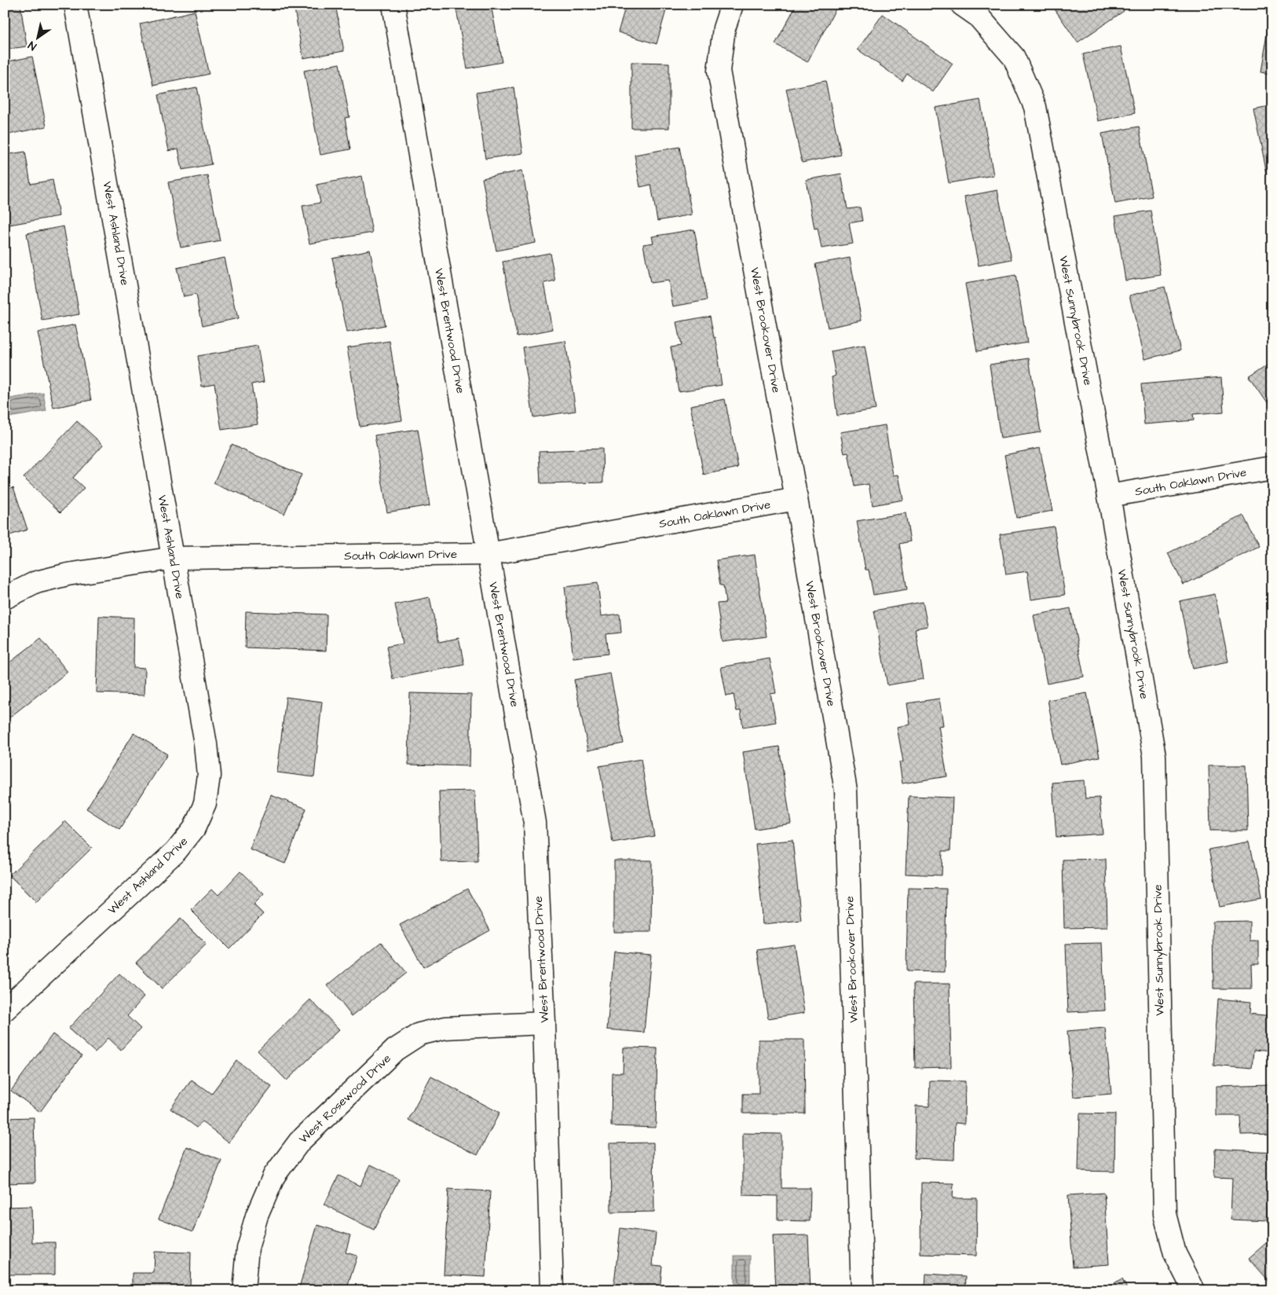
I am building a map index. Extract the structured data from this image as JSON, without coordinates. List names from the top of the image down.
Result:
{
  "streets": {
    "street": [
      "West Ashland Drive",
      "West Sunnybrook Drive",
      "West Brookover Drive",
      "West Brentwood Drive",
      "South Oaklawn Drive",
      "West Rosewood Drive"
    ]
  },
  "crossings": [
    ["West Ashland Drive", "South Oaklawn Drive"],
    ["West Sunnybrook Drive", "South Oaklawn Drive"],
    ["West Brookover Drive", "South Oaklawn Drive"],
    ["West Brentwood Drive", "South Oaklawn Drive"],
    ["West Brentwood Drive", "West Rosewood Drive"]
  ],
  "north": "bottom left"
}
